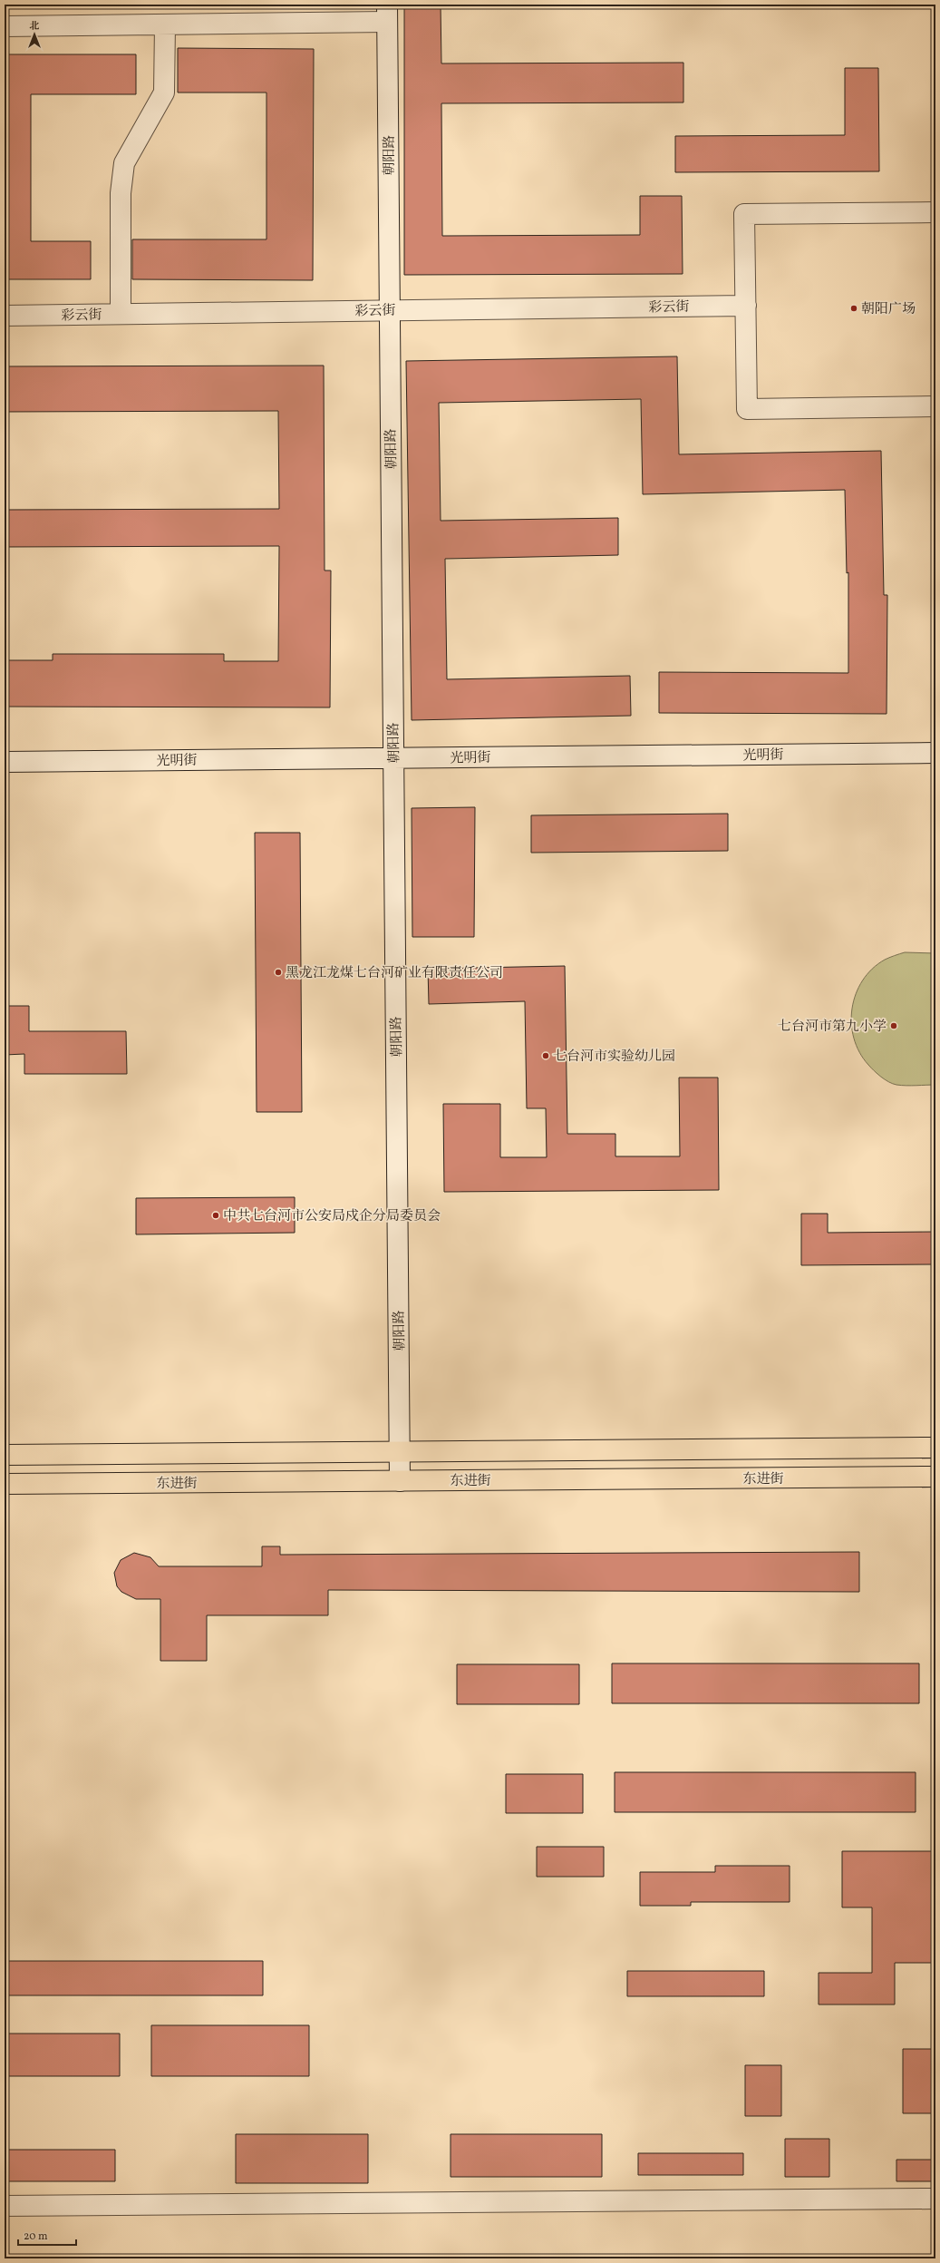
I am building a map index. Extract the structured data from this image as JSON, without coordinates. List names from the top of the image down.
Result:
{
  "streets": {
    "main road": ["东进街"],
    "street": ["朝阳路", "彩云街", "光明街"]
  },
  "crossings": [
    ["朝阳路", "彩云街"],
    ["朝阳路", "光明街"],
    ["朝阳路", "东进街"]
  ],
  "places": [
    "朝阳广场",
    "黑龙江龙煤七台河矿业有限责任公司",
    "七台河市第九小学",
    "七台河市实验幼儿园",
    "中共七台河市公安局戍企分局委员会"
  ],
  "scale_bar": "20 m",
  "north": "top"
}
